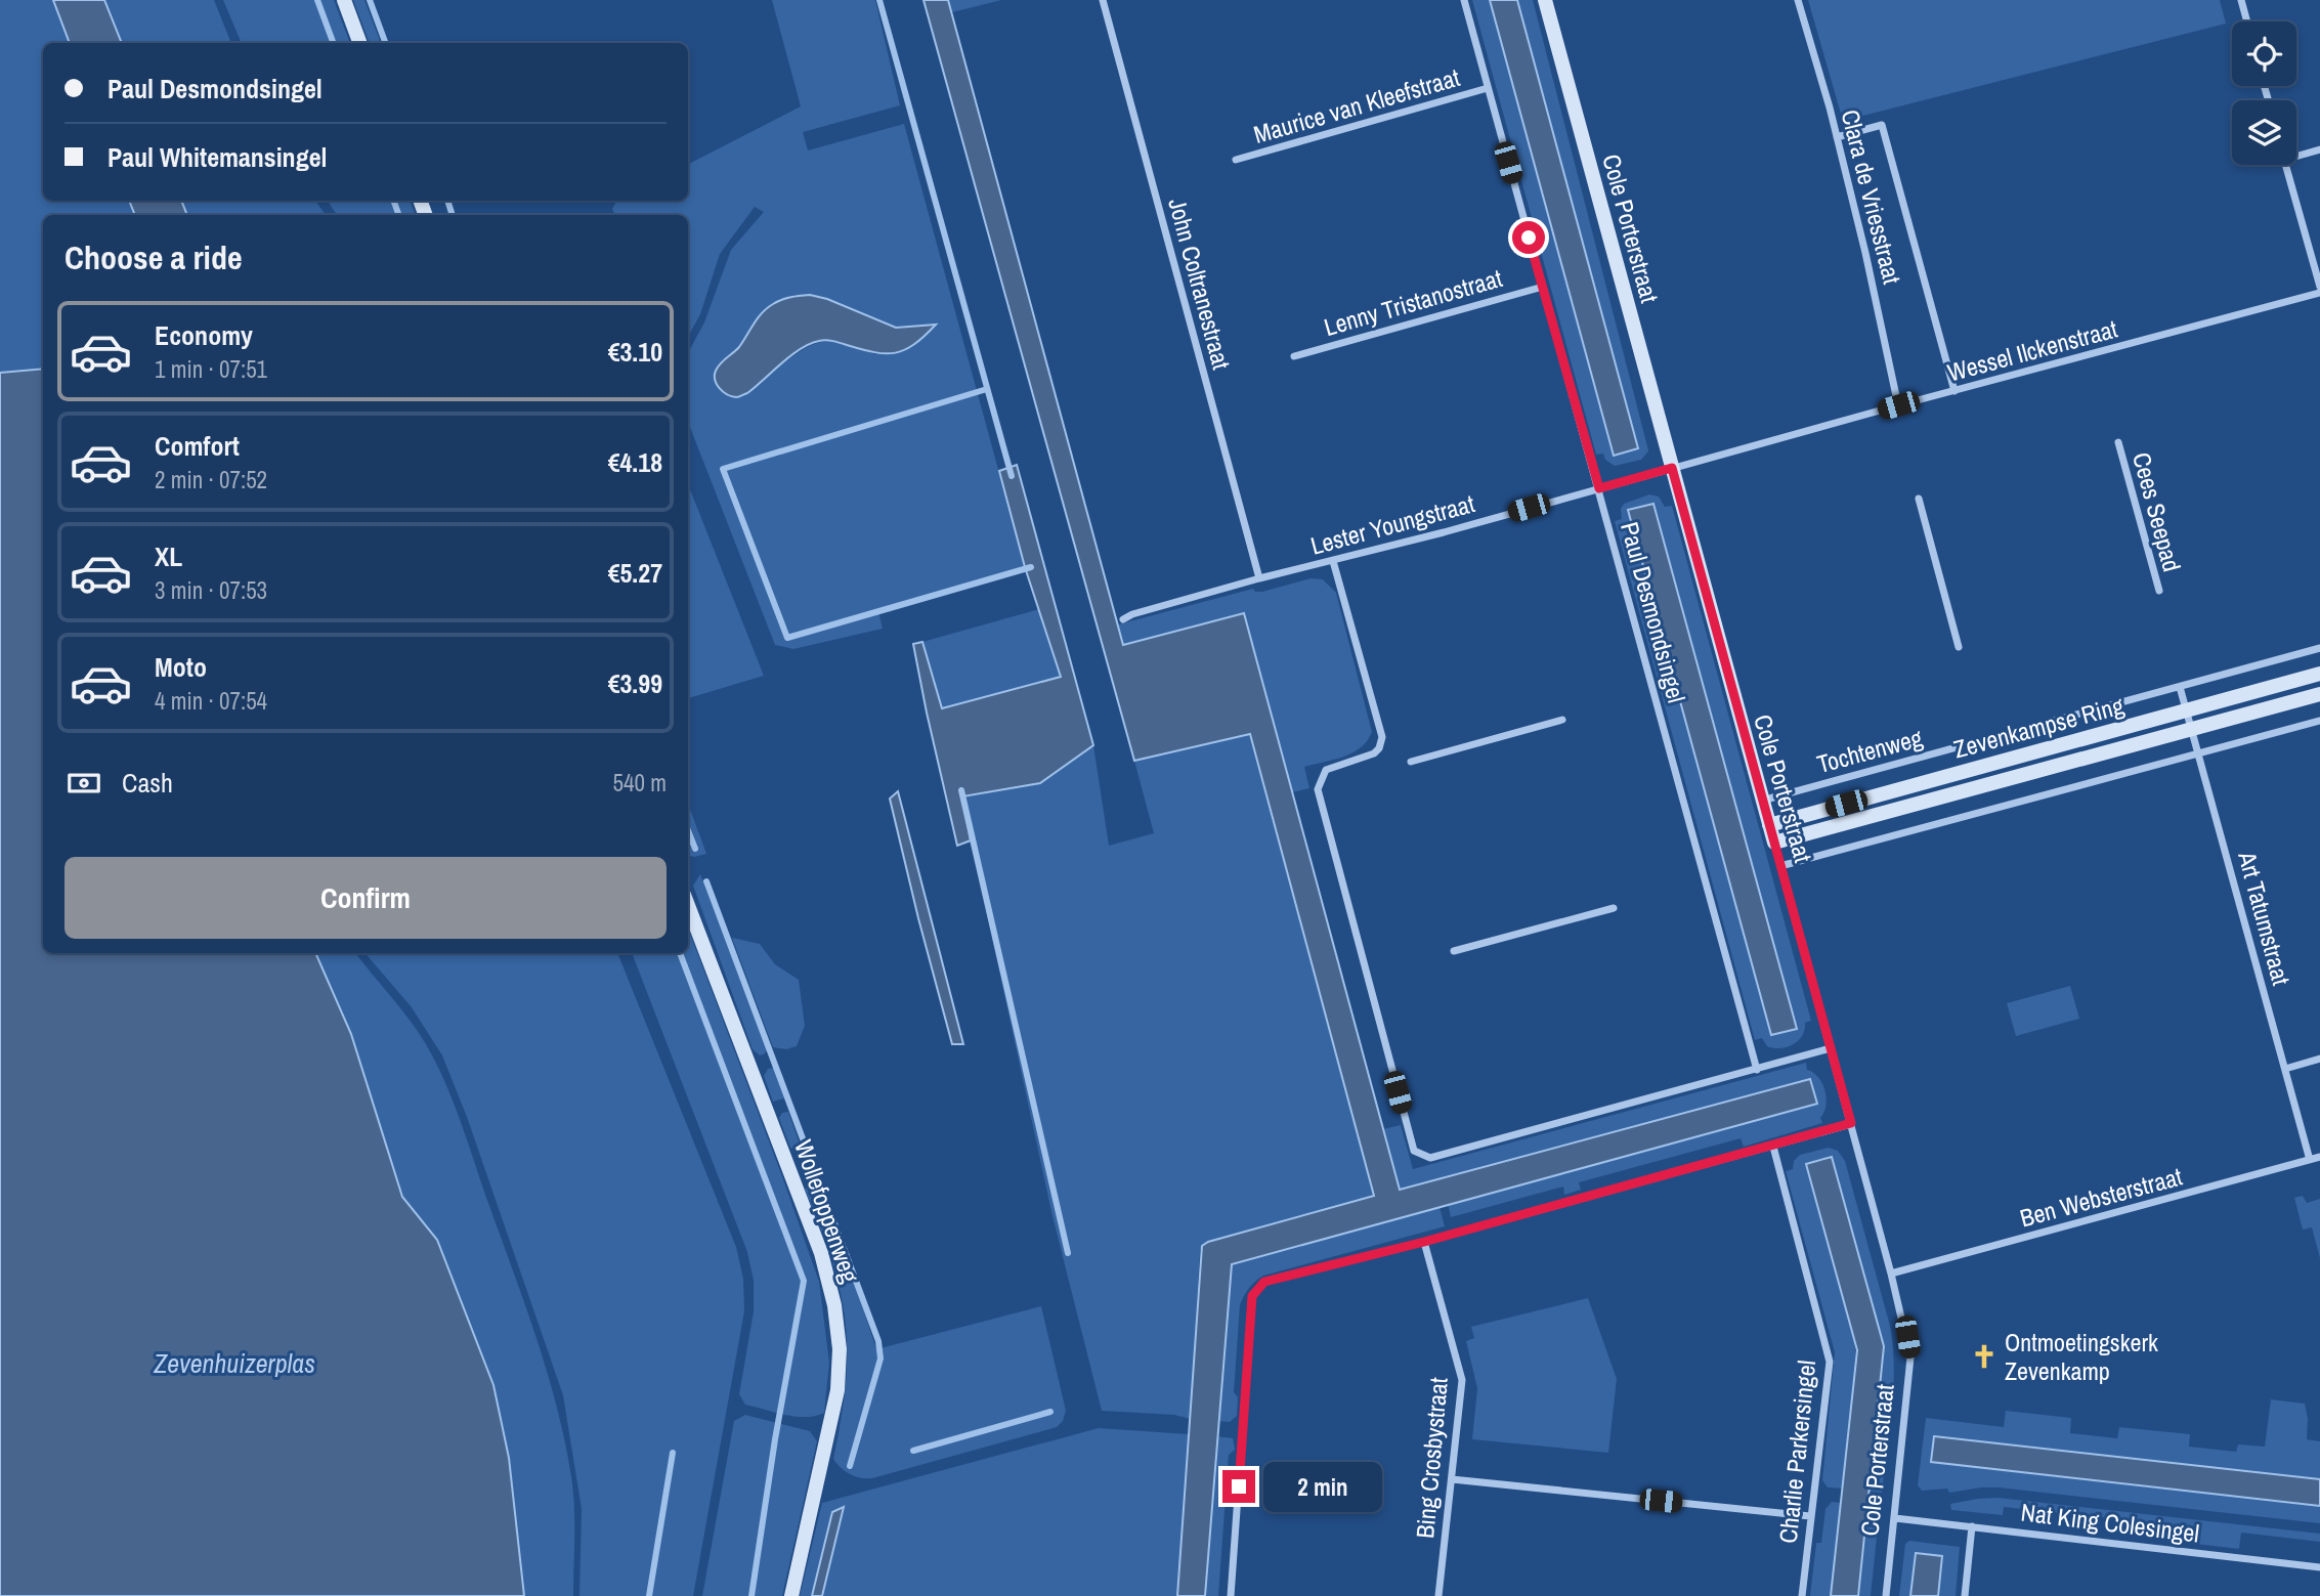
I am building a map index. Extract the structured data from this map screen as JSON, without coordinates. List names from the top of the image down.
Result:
{
  "streets": {
    "street": [
      "Maurice van Kleefstraat",
      "Clara de Vriesstraat",
      "Cole Porterstraat",
      "John Coltranestraat",
      "Lenny Tristanostraat",
      "Wessel Ilckenstraat",
      "Cees Seepad",
      "Lester Youngstraat",
      "Paul Desmondsingel",
      "Zevenkampse Ring",
      "Tochtenweg",
      "Art Tatumstraat",
      "Ben Websterstraat",
      "Wollefoppenweg",
      "Charlie Parkersingel",
      "Bing Crosbystraat",
      "Nat King Colesingel"
    ]
  },
  "crossings": [
    ["Maurice van Kleefstraat", "Paul Desmondsingel"],
    ["Clara de Vriesstraat", "Wessel Ilckenstraat"],
    ["Cole Porterstraat", "Wessel Ilckenstraat"],
    ["Cole Porterstraat", "Lester Youngstraat"],
    ["Cole Porterstraat", "Zevenkampse Ring"],
    ["Cole Porterstraat", "Tochtenweg"],
    ["Cole Porterstraat", "Ben Websterstraat"],
    ["Cole Porterstraat", "Nat King Colesingel"],
    ["John Coltranestraat", "Lester Youngstraat"],
    ["Lenny Tristanostraat", "Paul Desmondsingel"],
    ["Wessel Ilckenstraat", "Lester Youngstraat"],
    ["Lester Youngstraat", "Paul Desmondsingel"],
    ["Zevenkampse Ring", "Art Tatumstraat"],
    ["Tochtenweg", "Art Tatumstraat"],
    ["Art Tatumstraat", "Ben Websterstraat"]
  ],
  "water": ["Zevenhuizerplas"],
  "places": {
    "church": ["Ontmoetingskerk Zevenkamp"]
  },
  "page": {
    "banner": ["Paul Desmondsingel", "Paul Whitemansingel"],
    "heading": "Choose a ride",
    "list": [
      {
        "name": "Economy",
        "note": "1 min · 07:51",
        "value": "€3.10"
      },
      {
        "name": "Comfort",
        "note": "2 min · 07:52",
        "value": "€4.18"
      },
      {
        "name": "XL",
        "note": "3 min · 07:53",
        "value": "€5.27"
      },
      {
        "name": "Moto",
        "note": "4 min · 07:54",
        "value": "€3.99"
      }
    ],
    "pay": ["Cash", "540 m"],
    "buttons": "Confirm",
    "bubble": "2 min"
  }
}
